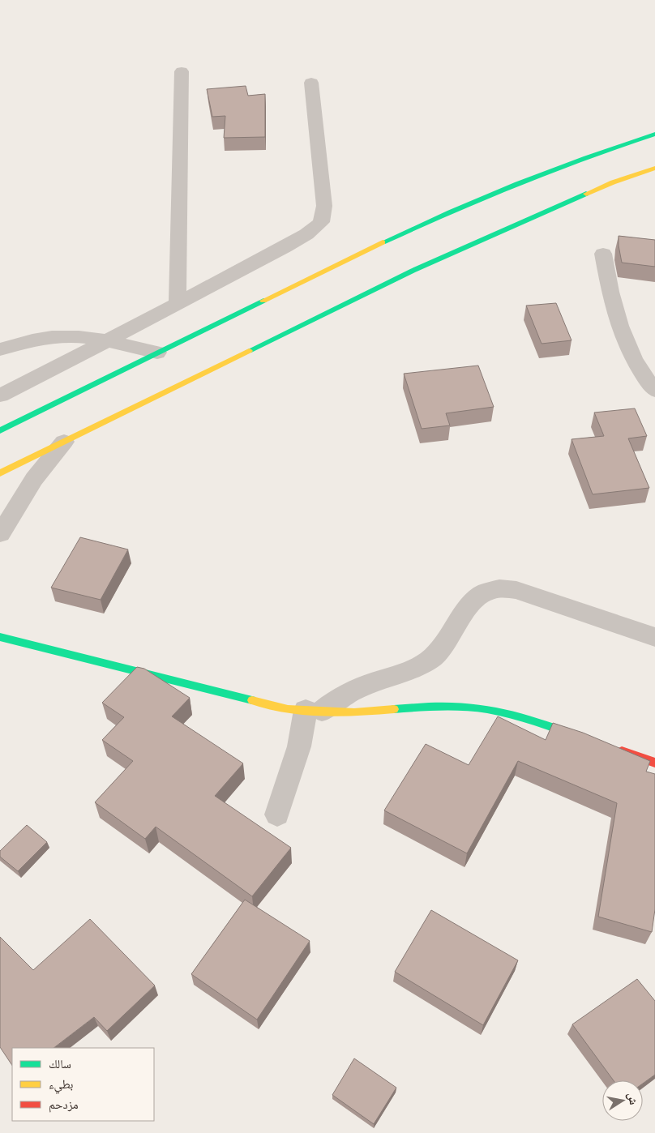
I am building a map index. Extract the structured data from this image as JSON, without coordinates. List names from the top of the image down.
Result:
{
  "legend": ["سالك", "بطيء", "مزدحم"],
  "north": "right"
}
